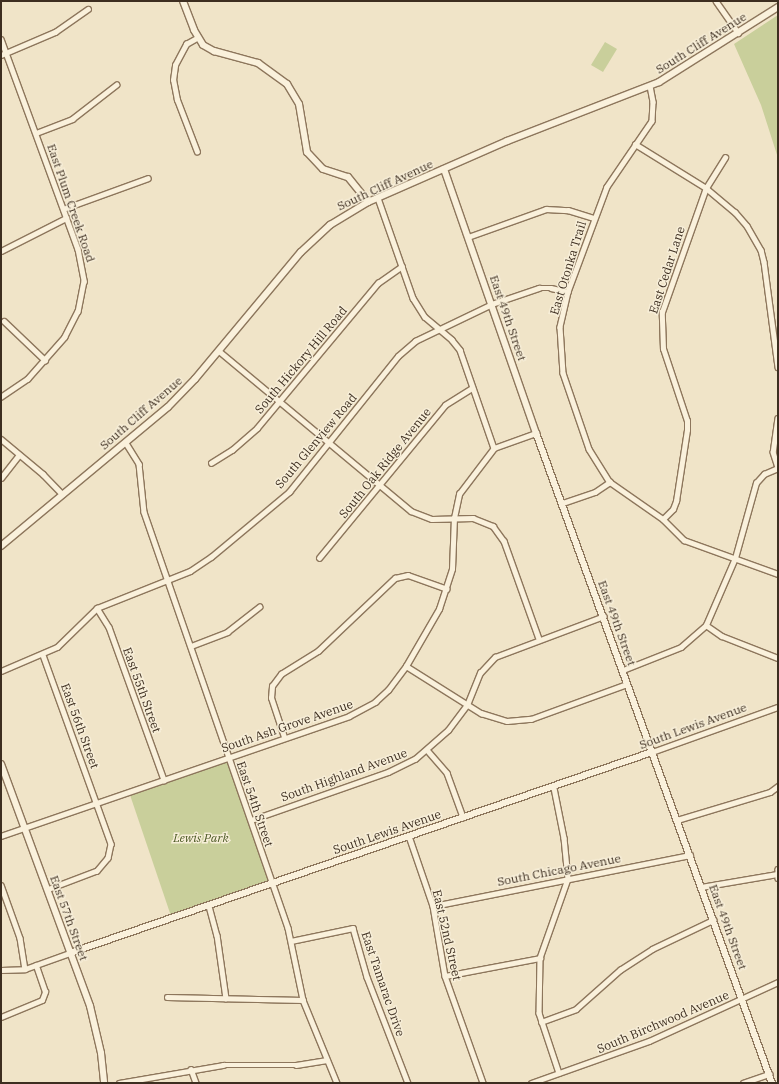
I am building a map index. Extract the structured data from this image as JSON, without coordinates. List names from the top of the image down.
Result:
{
  "streets": {
    "street": [
      "South Cliff Avenue",
      "East Plum Creek Road",
      "East Otonka Trail",
      "East Cedar Lane",
      "East 49th Street",
      "South Hickory Hill Road",
      "South Glenview Road",
      "South Oak Ridge Avenue",
      "East 55th Street",
      "East 56th Street",
      "South Ash Grove Avenue",
      "South Lewis Avenue",
      "South Highland Avenue",
      "East 54th Street",
      "South Chicago Avenue",
      "East 57th Street",
      "East 52nd Street",
      "East Tamarac Drive",
      "South Birchwood Avenue"
    ]
  },
  "crossings": [
    ["South Cliff Avenue", "East Otonka Trail"],
    ["South Cliff Avenue", "East 49th Street"],
    ["South Cliff Avenue", "East 54th Street"],
    ["East Otonka Trail", "East Cedar Lane"],
    ["East Otonka Trail", "South Glenview Road"],
    ["East 49th Street", "South Glenview Road"],
    ["East 49th Street", "South Lewis Avenue"],
    ["East 49th Street", "South Highland Avenue"],
    ["East 49th Street", "South Chicago Avenue"],
    ["East 49th Street", "South Birchwood Avenue"],
    ["South Glenview Road", "East 55th Street"],
    ["South Glenview Road", "East 56th Street"],
    ["South Glenview Road", "East 54th Street"],
    ["East 55th Street", "South Ash Grove Avenue"],
    ["East 56th Street", "South Ash Grove Avenue"],
    ["East 56th Street", "East 57th Street"],
    ["South Ash Grove Avenue", "East 54th Street"],
    ["South Ash Grove Avenue", "East 57th Street"],
    ["South Lewis Avenue", "East 54th Street"],
    ["South Lewis Avenue", "East 57th Street"],
    ["South Lewis Avenue", "East 52nd Street"],
    ["South Highland Avenue", "East 54th Street"],
    ["East 54th Street", "East Tamarac Drive"],
    ["South Chicago Avenue", "East 52nd Street"]
  ],
  "parks": ["Lewis Park"]
}
